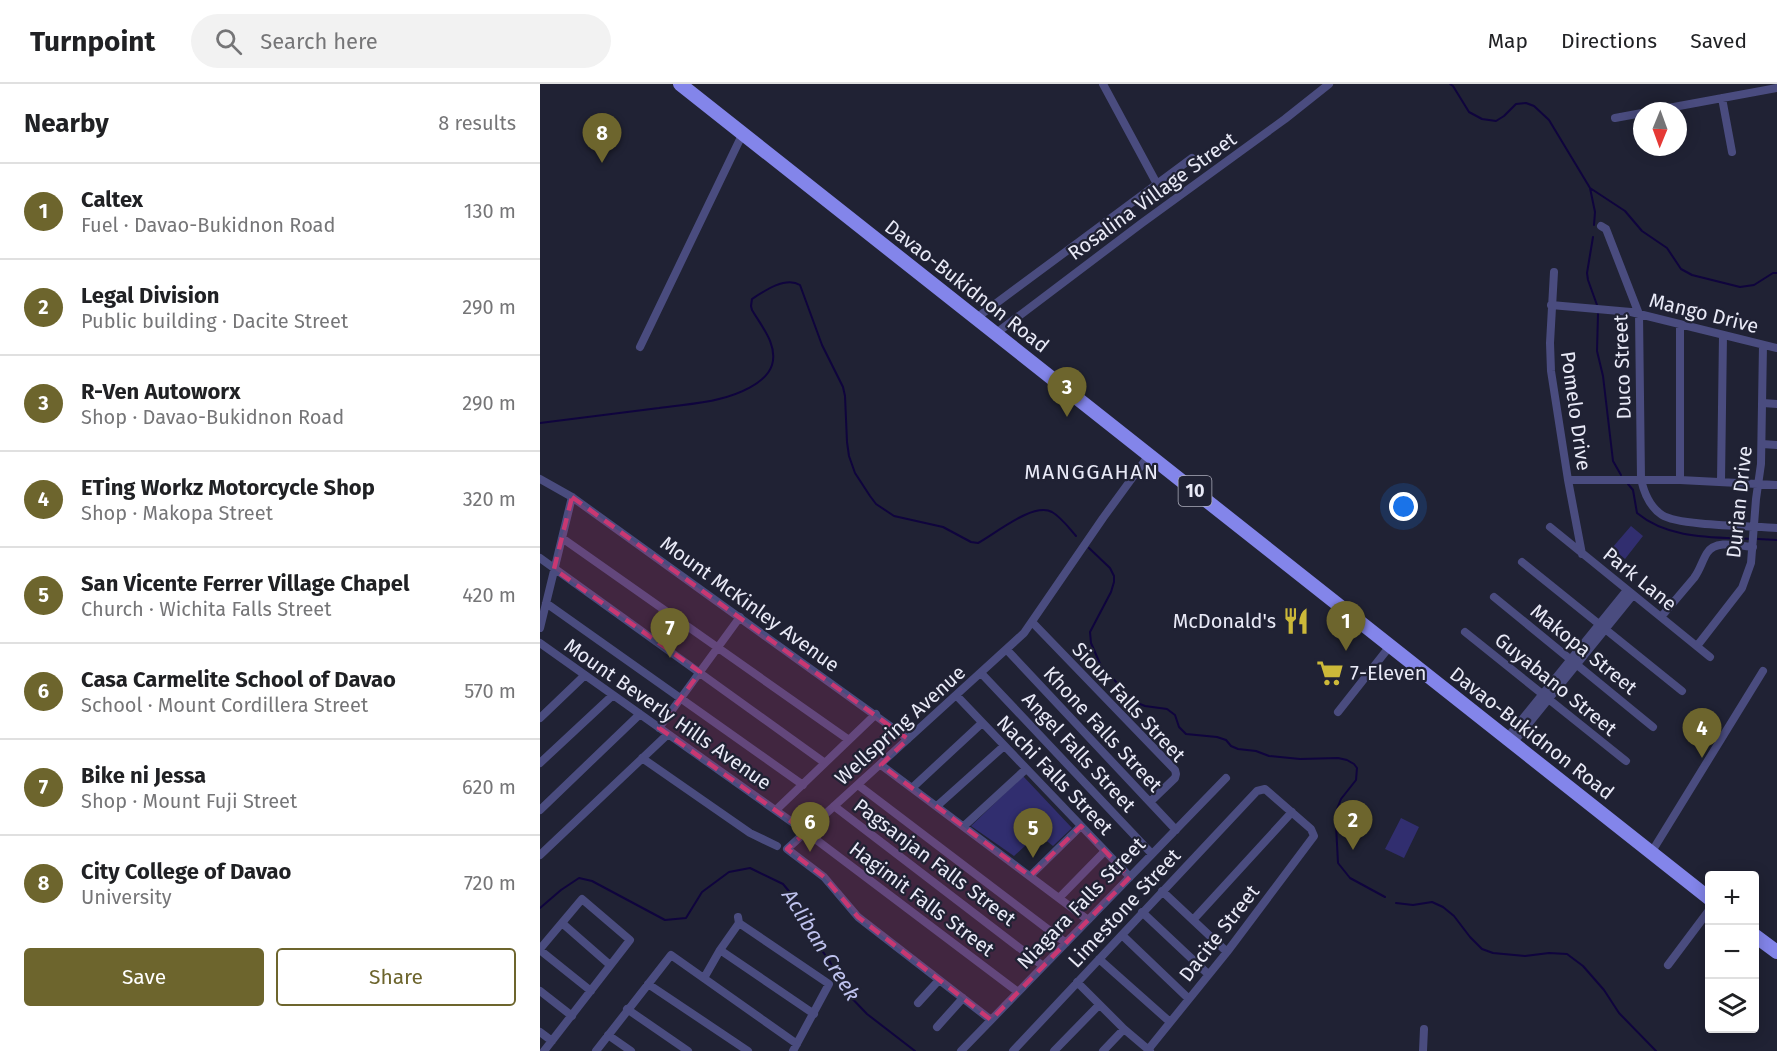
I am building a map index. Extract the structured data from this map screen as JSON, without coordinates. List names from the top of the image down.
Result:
{
  "streets": {
    "highway": ["Davao-Bukidnon Road", "10"],
    "street": [
      "Rosalina Village Street",
      "Mango Drive",
      "Duco Street",
      "Pomelo Drive",
      "Durian Drive",
      "Park Lane",
      "Mount McKinley Avenue",
      "Makopa Street",
      "Guyabano Street",
      "Sioux Falls Street",
      "Mount Beverly Hills Avenue",
      "Wellspring Avenue",
      "Khone Falls Street",
      "Angel Falls Street",
      "Nachi Falls Street",
      "Pagsanjan Falls Street",
      "Hagimit Falls Street",
      "Niagara Falls Street",
      "Limestone Street",
      "Dacite Street"
    ]
  },
  "crossings": [
    ["Rosalina Village Street", "Davao-Bukidnon Road"],
    ["Davao-Bukidnon Road", "Wellspring Avenue"],
    ["Mango Drive", "Duco Street"],
    ["Mango Drive", "Pomelo Drive"],
    ["Mango Drive", "Durian Drive"],
    ["Pomelo Drive", "Park Lane"],
    ["Durian Drive", "Park Lane"],
    ["Mount McKinley Avenue", "Wellspring Avenue"],
    ["Sioux Falls Street", "Wellspring Avenue"],
    ["Sioux Falls Street", "Khone Falls Street"],
    ["Mount Beverly Hills Avenue", "Wellspring Avenue"],
    ["Mount Beverly Hills Avenue", "Hagimit Falls Street"],
    ["Wellspring Avenue", "Khone Falls Street"],
    ["Wellspring Avenue", "Angel Falls Street"],
    ["Wellspring Avenue", "Nachi Falls Street"],
    ["Wellspring Avenue", "Pagsanjan Falls Street"],
    ["Wellspring Avenue", "Hagimit Falls Street"],
    ["Khone Falls Street", "Niagara Falls Street"],
    ["Angel Falls Street", "Niagara Falls Street"],
    ["Nachi Falls Street", "Niagara Falls Street"],
    ["Pagsanjan Falls Street", "Niagara Falls Street"],
    ["Hagimit Falls Street", "Niagara Falls Street"],
    ["Limestone Street", "Dacite Street"]
  ],
  "districts": ["MANGGAHAN"],
  "water": ["Acliban Creek"],
  "places": {
    "restaurant": ["McDonald's"],
    "supermarket": ["7-Eleven"]
  },
  "north": "bottom",
  "page": {
    "header": "Turnpoint",
    "search": "Search here",
    "nav": ["Map", "Directions", "Saved"],
    "heading": ["Nearby", "8 results"],
    "pins": [
      "8",
      "3",
      "1",
      "7",
      "4",
      "2",
      "6",
      "5"
    ],
    "list": [
      {
        "mark": "1",
        "name": "Caltex",
        "note": "Fuel · Davao-Bukidnon Road",
        "value": "130 m"
      },
      {
        "mark": "2",
        "name": "Legal Division",
        "note": "Public building · Dacite Street",
        "value": "290 m"
      },
      {
        "mark": "3",
        "name": "R-Ven Autoworx",
        "note": "Shop · Davao-Bukidnon Road",
        "value": "290 m"
      },
      {
        "mark": "4",
        "name": "ETing Workz Motorcycle Shop",
        "note": "Shop · Makopa Street",
        "value": "320 m"
      },
      {
        "mark": "5",
        "name": "San Vicente Ferrer Village Chapel",
        "note": "Church · Wichita Falls Street",
        "value": "420 m"
      },
      {
        "mark": "6",
        "name": "Casa Carmelite School of Davao",
        "note": "School · Mount Cordillera Street",
        "value": "570 m"
      },
      {
        "mark": "7",
        "name": "Bike ni Jessa",
        "note": "Shop · Mount Fuji Street",
        "value": "620 m"
      },
      {
        "mark": "8",
        "name": "City College of Davao",
        "note": "University",
        "value": "720 m"
      }
    ],
    "map_buttons": ["+", "−"],
    "buttons": ["Save", "Share"]
  }
}
